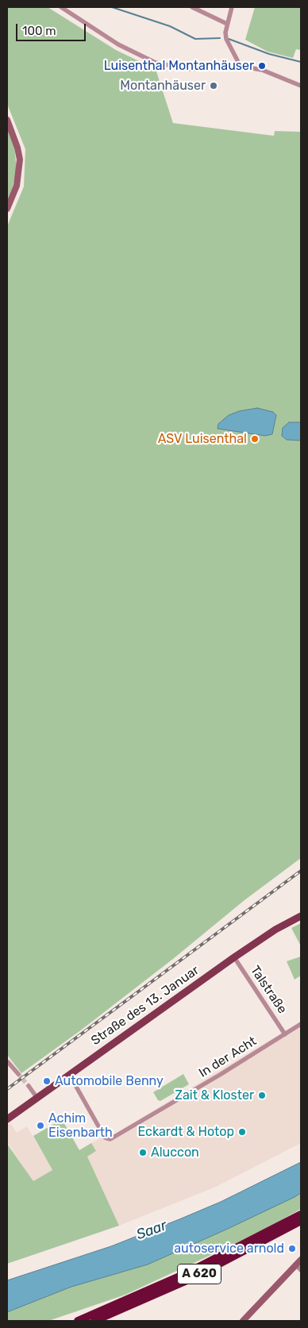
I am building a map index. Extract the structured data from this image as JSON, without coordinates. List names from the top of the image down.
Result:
{
  "streets": {
    "highway": ["A 620"],
    "main road": ["Straße des 13. Januar"],
    "street": ["Talstraße", "In der Acht"]
  },
  "crossings": [
    ["Talstraße", "Straße des 13. Januar"],
    ["Talstraße", "In der Acht"],
    ["Straße des 13. Januar", "In der Acht"]
  ],
  "water": ["Saar"],
  "places": [
    "Luisenthal Montanhäuser",
    "Montanhäuser",
    "ASV Luisenthal",
    "Automobile Benny",
    "Zait & Kloster",
    "Achim Eisenbarth",
    "Eckardt & Hotop",
    "Aluccon",
    "autoservice arnold"
  ],
  "scale_bar": "100 m"
}
